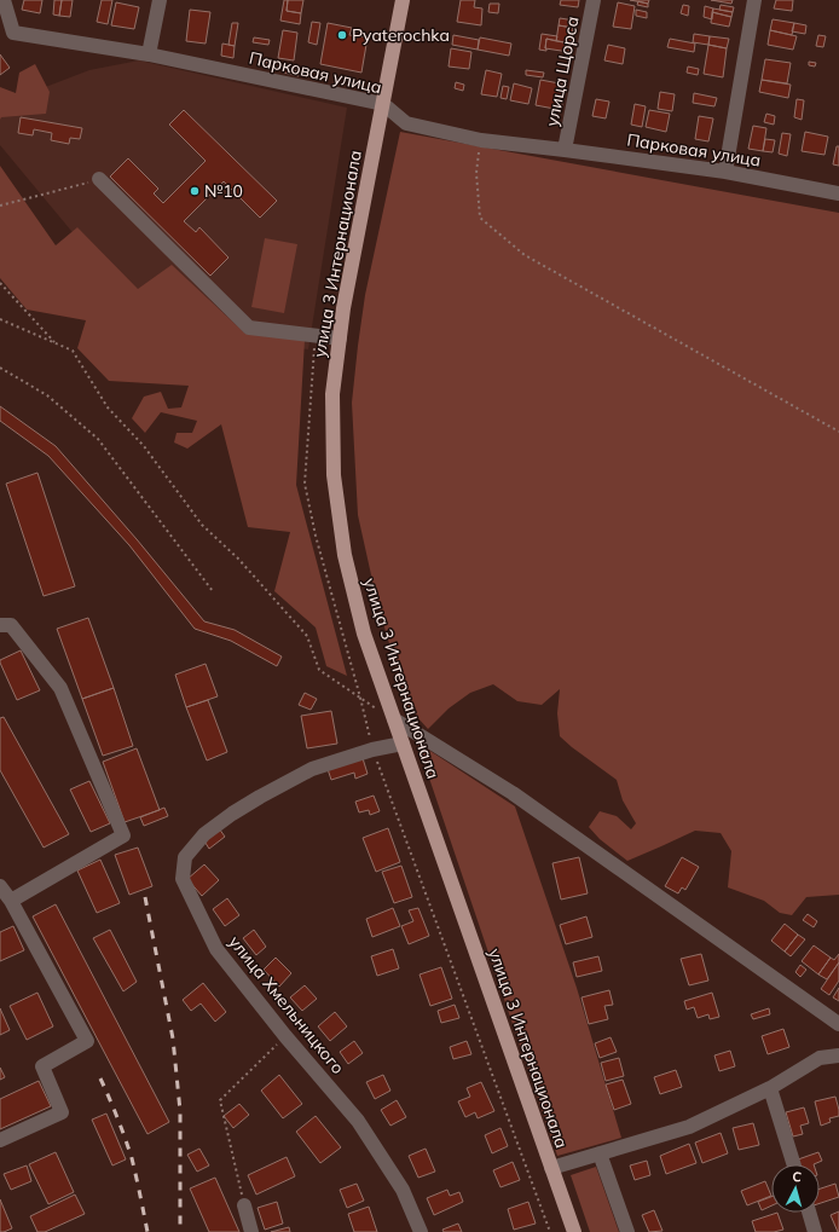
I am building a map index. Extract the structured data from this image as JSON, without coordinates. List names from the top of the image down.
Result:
{
  "streets": {
    "main road": ["улица 3 Интернационала"],
    "street": ["улица Щорса", "Парковая улица", "улица Хмельницкого"]
  },
  "crossings": [
    ["улица Щорса", "Парковая улица"],
    ["Парковая улица", "улица 3 Интернационала"],
    ["улица 3 Интернационала", "улица Хмельницкого"]
  ],
  "places": ["Pyaterochka", "№10"],
  "north": "top"
}
